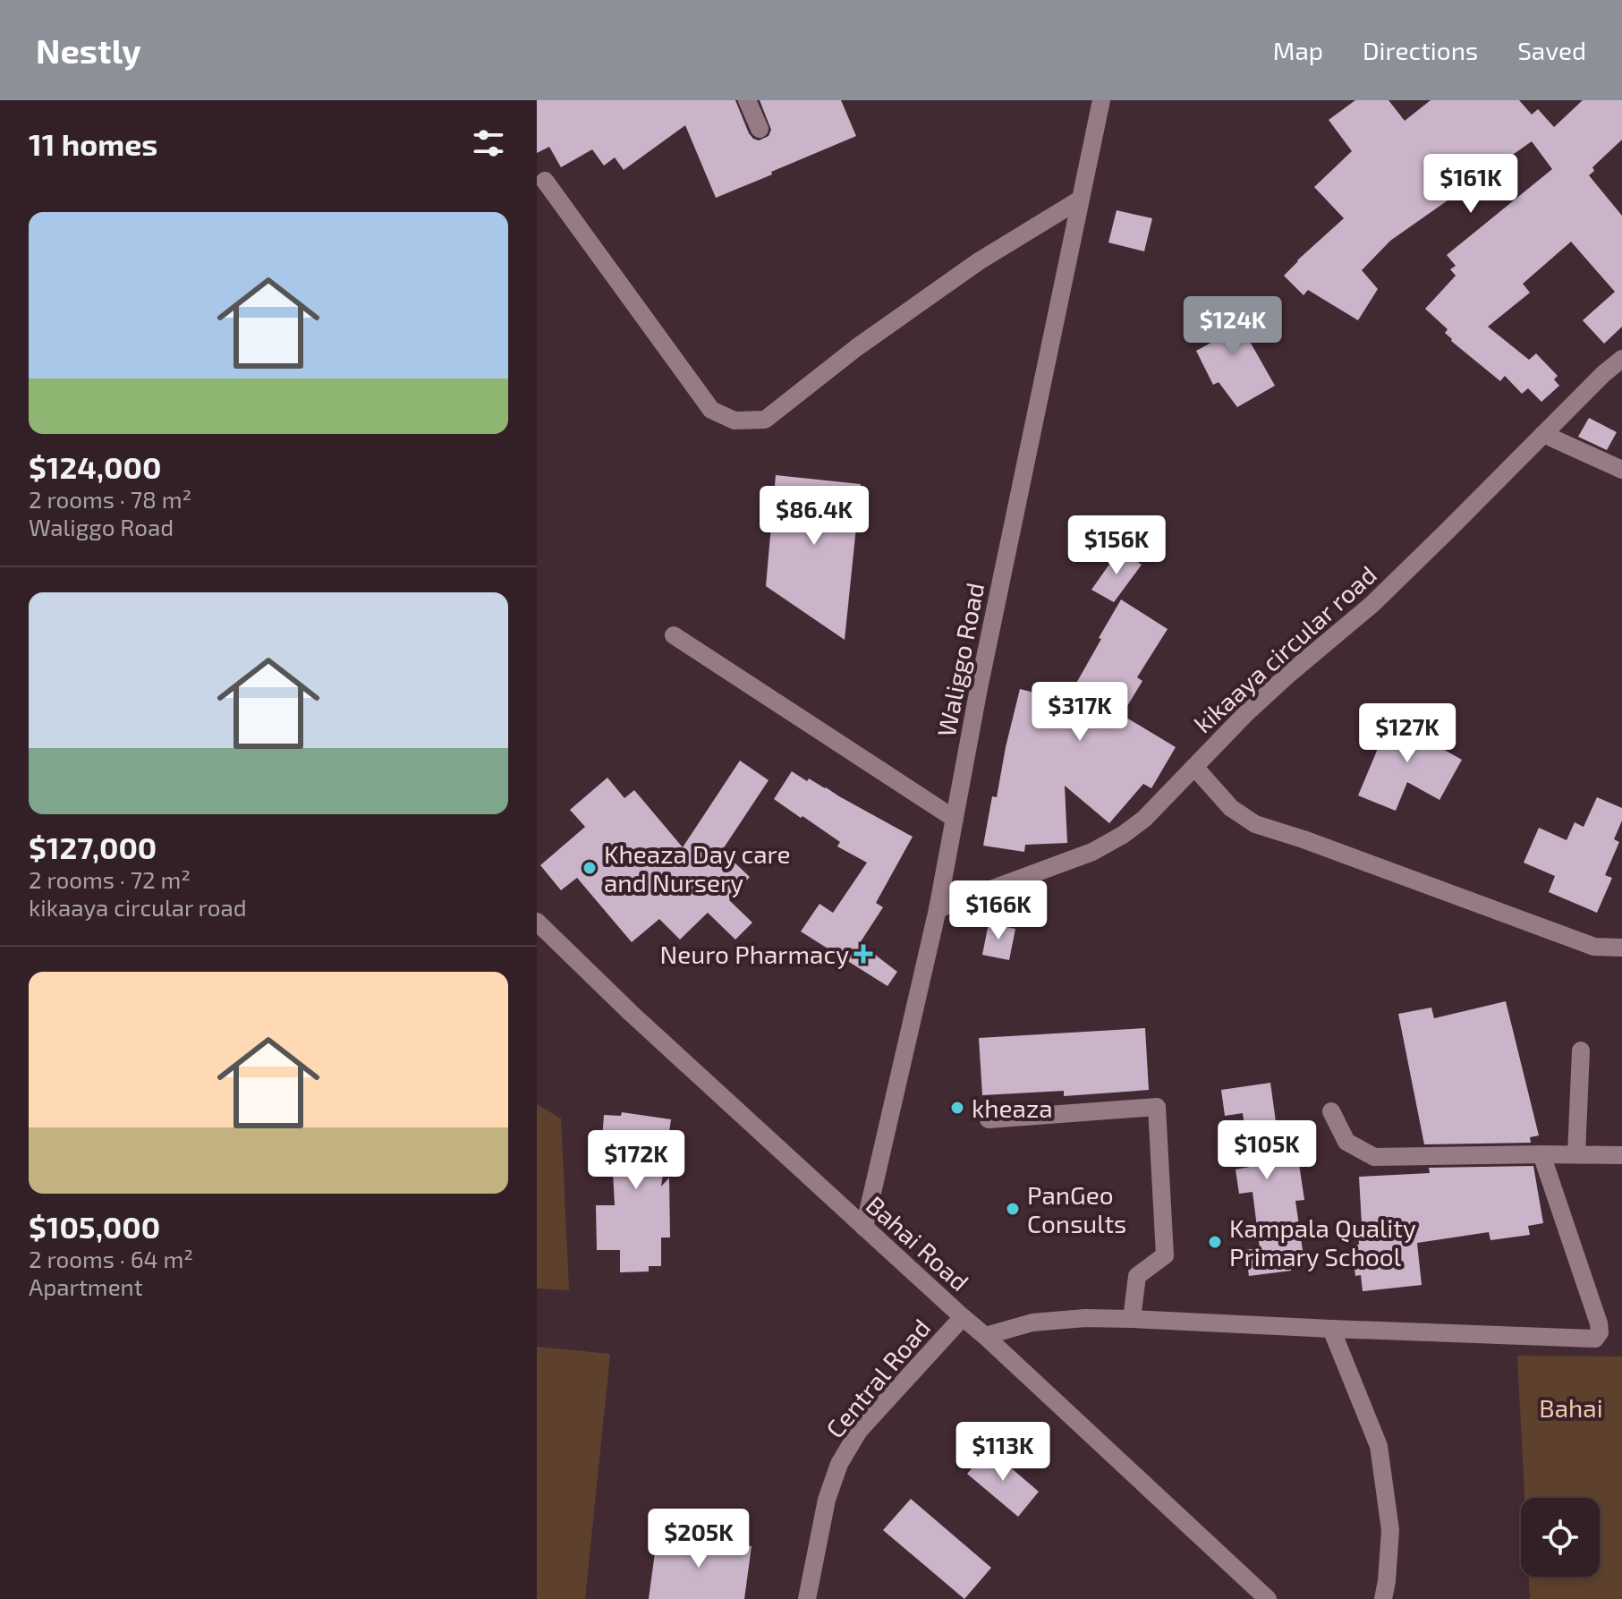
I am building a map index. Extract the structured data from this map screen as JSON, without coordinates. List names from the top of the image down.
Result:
{
  "streets": {
    "street": [
      "kikaaya circular road",
      "Waliggo Road",
      "Bahai Road",
      "Central Road"
    ]
  },
  "crossings": [
    ["kikaaya circular road", "Waliggo Road"],
    ["Waliggo Road", "Bahai Road"],
    ["Bahai Road", "Central Road"]
  ],
  "parks": ["Bahai"],
  "places": {
    "other": [
      "Kheaza Day care and Nursery",
      "kheaza",
      "PanGeo Consults",
      "Kampala Quality Primary School"
    ],
    "health": ["Neuro Pharmacy"]
  },
  "page": {
    "header": "Nestly",
    "nav": ["Map", "Directions", "Saved"],
    "heading": "11 homes",
    "price": [
      "$161K",
      "$124K",
      "$86.4K",
      "$156K",
      "$317K",
      "$127K",
      "$166K",
      "$105K",
      "$172K",
      "$113K",
      "$205K"
    ],
    "list": [
      {
        "name": "$124,000",
        "note": "2 rooms · 78 m² · Waliggo Road"
      },
      {
        "name": "$127,000",
        "note": "2 rooms · 72 m² · kikaaya circular road"
      },
      {
        "name": "$105,000",
        "note": "2 rooms · 64 m² · Apartment"
      }
    ]
  }
}
